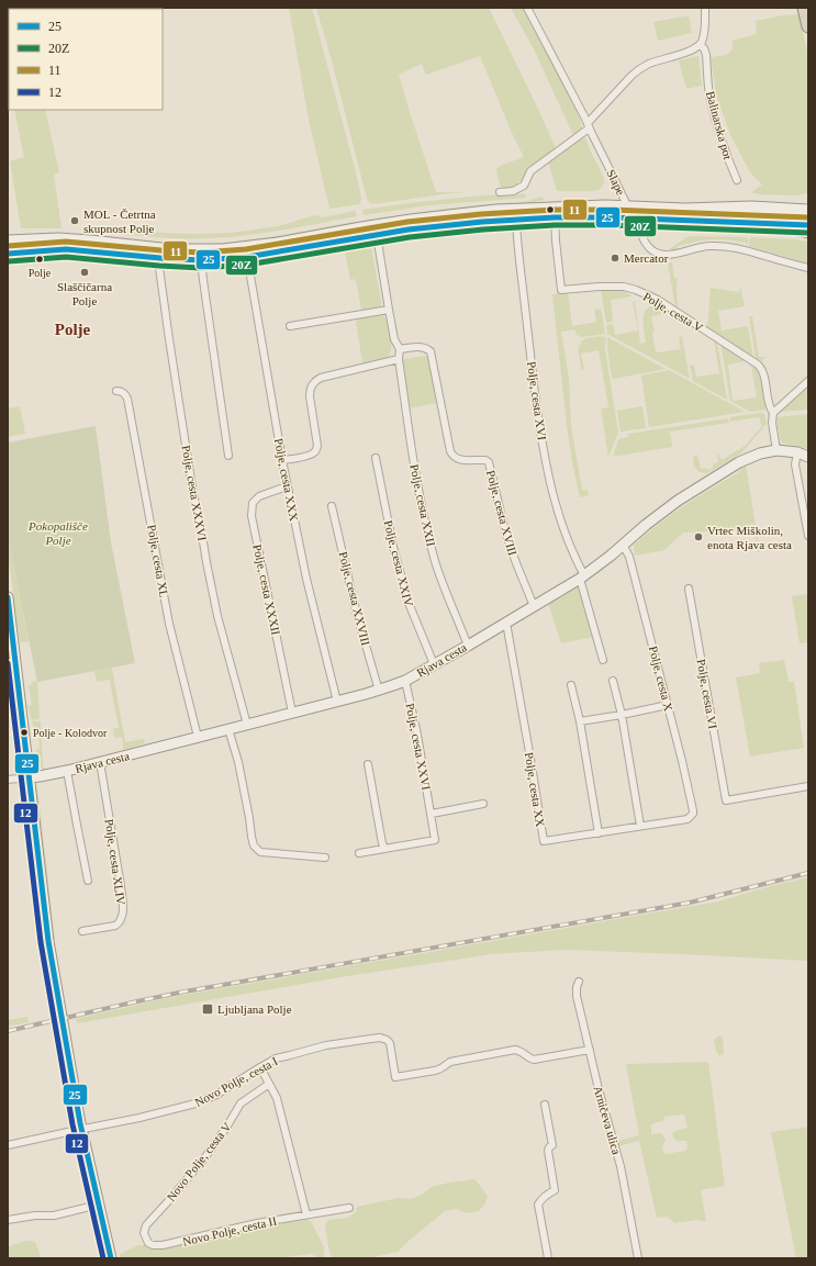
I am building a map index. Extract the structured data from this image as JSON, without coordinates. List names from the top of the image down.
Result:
{
  "streets": {
    "main road": ["Rjava cesta"],
    "street": [
      "Balinarska pot",
      "Slape",
      "Polje, cesta V",
      "Polje, cesta XVI",
      "Polje, cesta XXX",
      "Polje, cesta XXXVI",
      "Polje, cesta XXII",
      "Polje, cesta XVIII",
      "Polje, cesta XL",
      "Polje, cesta XXIV",
      "Polje, cesta XXXII",
      "Polje, cesta XXVIII",
      "Polje, cesta X",
      "Polje, cesta VI",
      "Polje, cesta XXVI",
      "Polje, cesta XX",
      "Polje, cesta XLIV",
      "Novo Polje, cesta I",
      "Arničeva ulica",
      "Novo Polje, cesta V",
      "Novo Polje, cesta II"
    ]
  },
  "crossings": [
    ["Polje, cesta V", "Rjava cesta"],
    ["Polje, cesta XVI", "Rjava cesta"],
    ["Polje, cesta XXX", "Polje, cesta XXXII"],
    ["Polje, cesta XXX", "Rjava cesta"],
    ["Polje, cesta XXXVI", "Rjava cesta"],
    ["Polje, cesta XXII", "Polje, cesta XVIII"],
    ["Polje, cesta XXII", "Rjava cesta"],
    ["Polje, cesta XVIII", "Rjava cesta"],
    ["Polje, cesta XL", "Rjava cesta"],
    ["Polje, cesta XXIV", "Rjava cesta"],
    ["Polje, cesta XXXII", "Rjava cesta"],
    ["Polje, cesta XXVIII", "Rjava cesta"],
    ["Rjava cesta", "Polje, cesta X"],
    ["Rjava cesta", "Polje, cesta XXVI"],
    ["Rjava cesta", "Polje, cesta XX"],
    ["Rjava cesta", "Polje, cesta XLIV"],
    ["Novo Polje, cesta I", "Arničeva ulica"],
    ["Novo Polje, cesta V", "Novo Polje, cesta II"]
  ],
  "districts": ["Polje"],
  "parks": ["Pokopališče Polje"],
  "places": {
    "other": [
      "MOL - Četrtna skupnost Polje",
      "Mercator",
      "Polje",
      "Slaščičarna Polje",
      "Vrtec Miškolin, enota Rjava cesta",
      "Polje - Kolodvor"
    ],
    "transit": ["Ljubljana Polje"]
  },
  "lines": [
    "transit line 11",
    "transit line 25",
    "transit line 20Z",
    "transit line 12"
  ],
  "legend": [
    "25",
    "20Z",
    "11",
    "12"
  ]
}
